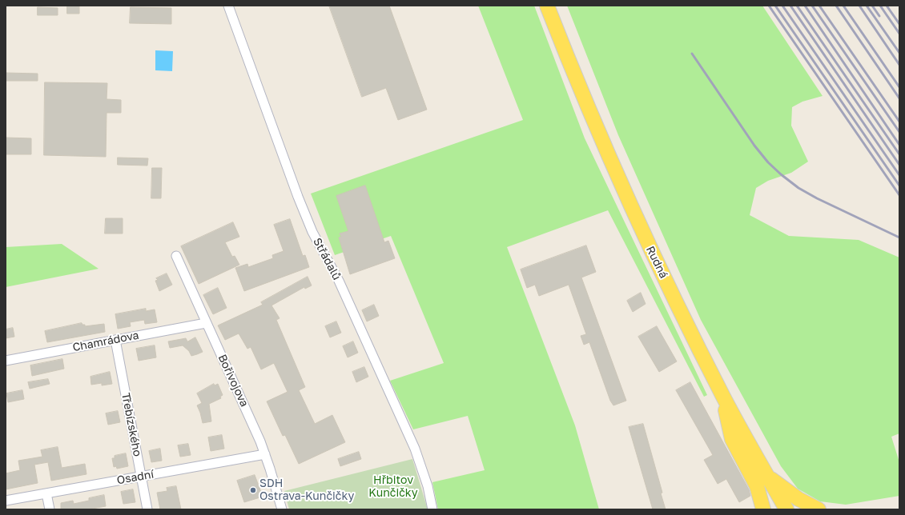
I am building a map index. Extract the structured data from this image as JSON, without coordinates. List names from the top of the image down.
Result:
{
  "streets": {
    "main road": ["Rudná"],
    "street": [
      "Střádalů",
      "Chamrádova",
      "Bořivojova",
      "Třebízského",
      "Osadní"
    ]
  },
  "crossings": [
    ["Chamrádova", "Bořivojova"],
    ["Chamrádova", "Třebízského"],
    ["Bořivojova", "Osadní"],
    ["Třebízského", "Osadní"]
  ],
  "parks": ["Hřbitov Kunčičky"],
  "places": ["SDH Ostrava-Kunčičky"]
}
